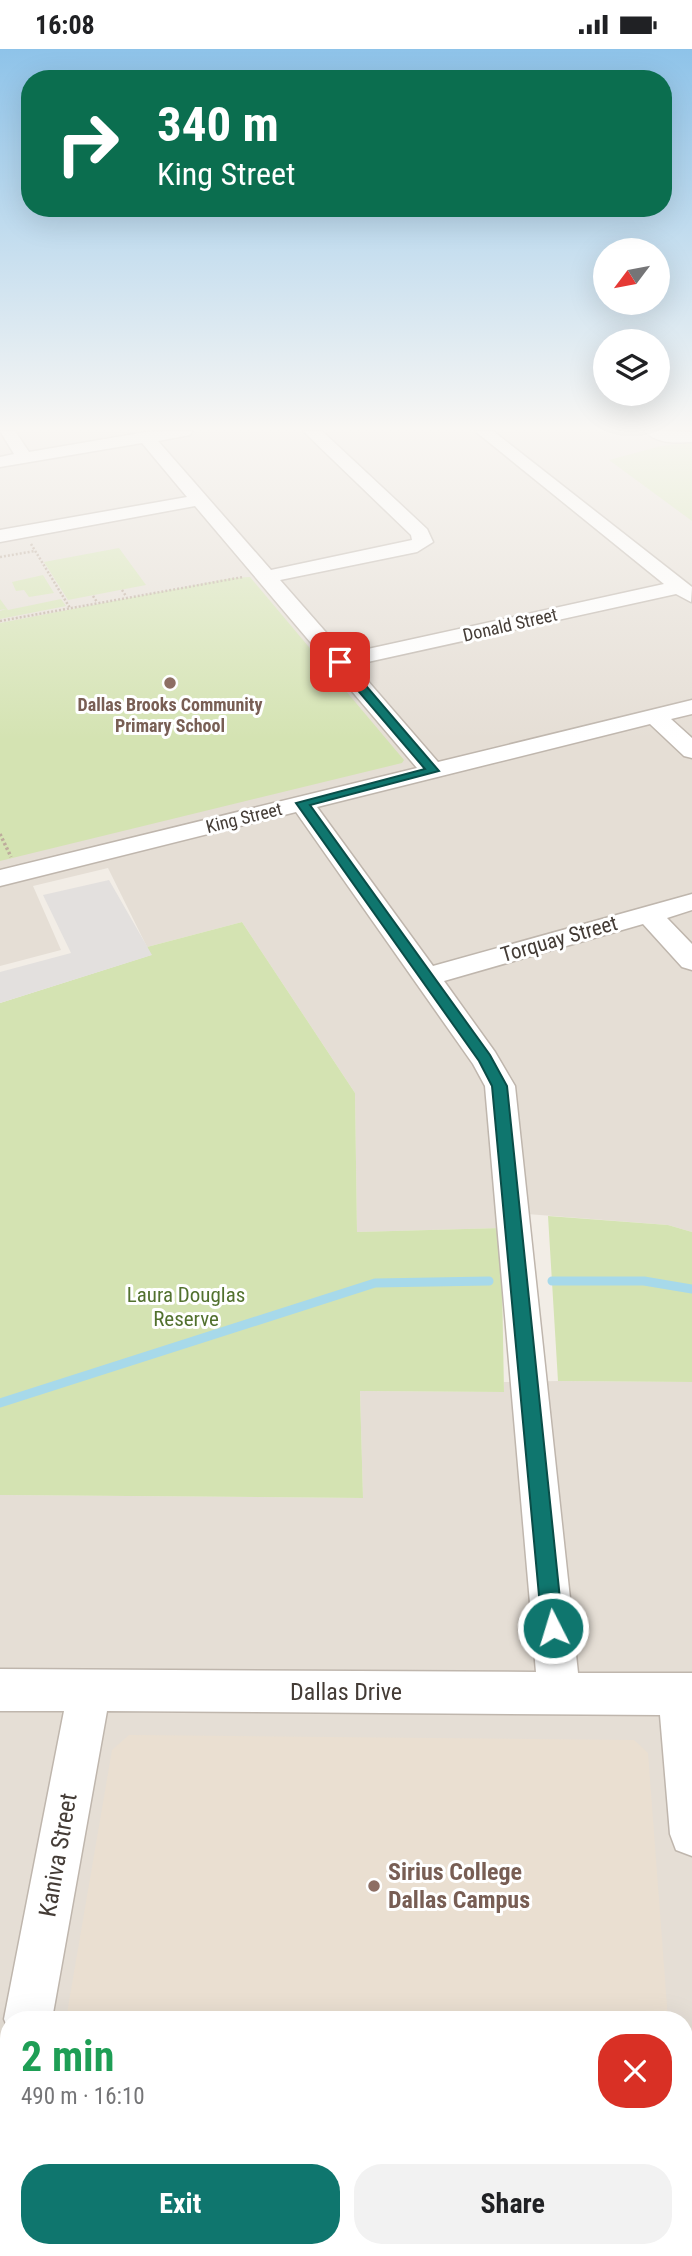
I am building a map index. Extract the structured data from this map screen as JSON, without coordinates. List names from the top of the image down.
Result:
{
  "streets": {
    "street": [
      "Donald Street",
      "King Street",
      "Torquay Street",
      "Dallas Drive",
      "Kaniva Street"
    ]
  },
  "crossings": [
    ["Dallas Drive", "Kaniva Street"]
  ],
  "parks": ["Laura Douglas Reserve"],
  "places": ["Dallas Brooks Community Primary School", "Sirius College Dallas Campus"],
  "north": "bottom left",
  "page": {
    "status": "16:08",
    "turn": ["340 m", "King Street"],
    "heading": ["2 min", "490 m · 16:10"],
    "buttons": ["Exit", "Share"]
  }
}
